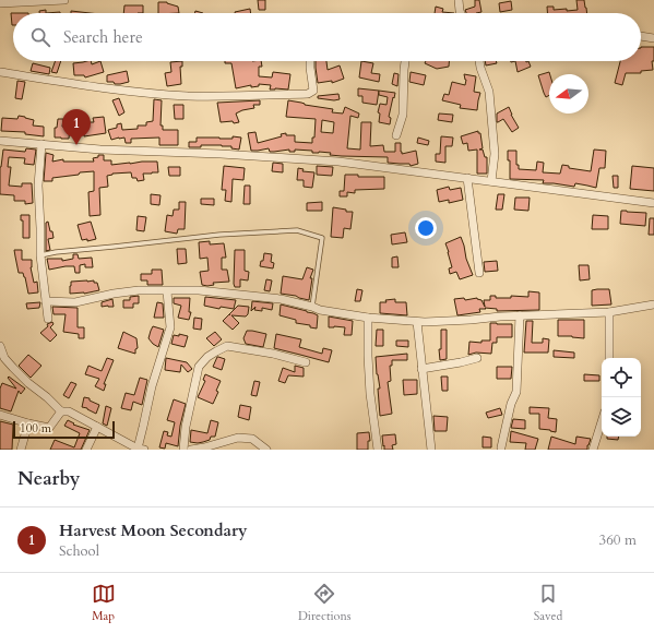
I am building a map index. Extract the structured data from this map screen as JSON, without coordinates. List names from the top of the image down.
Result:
{
  "scale_bar": "100 m",
  "north": "left",
  "page": {
    "search": "Search here",
    "pins": "1",
    "scale": "100 m",
    "heading": "Nearby",
    "list": [
      {
        "mark": "1",
        "name": "Harvest Moon Secondary",
        "note": "School",
        "value": "360 m"
      }
    ],
    "nav": ["Map", "Directions", "Saved"]
  }
}
